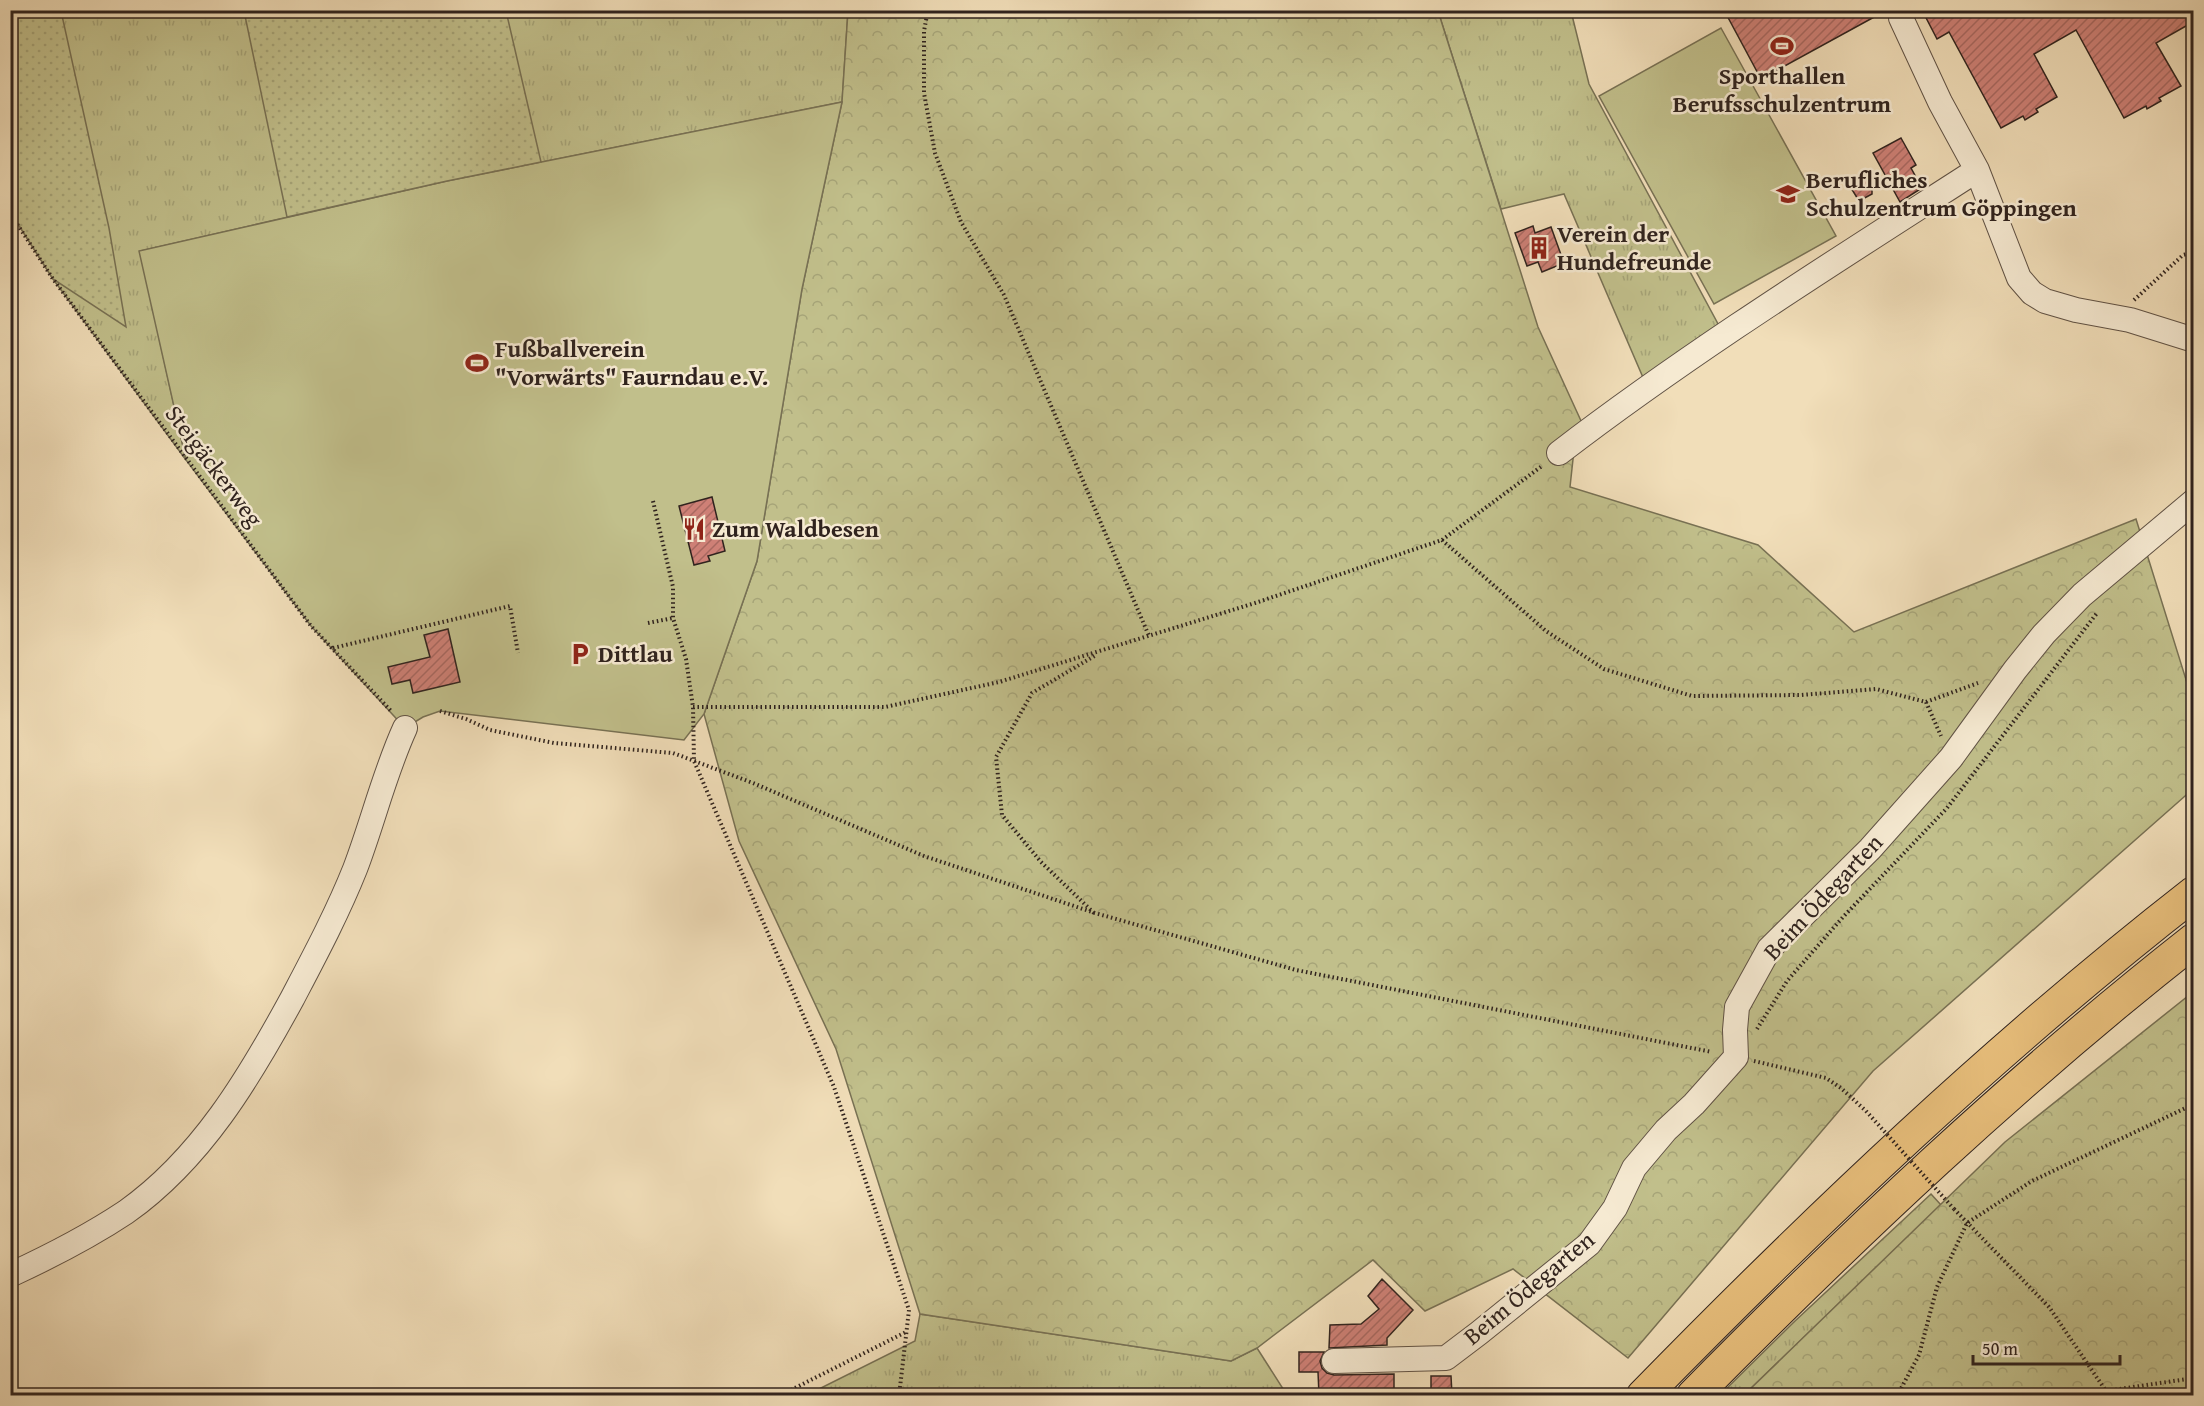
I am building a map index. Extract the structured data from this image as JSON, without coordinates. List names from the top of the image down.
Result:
{
  "streets": {
    "lane": ["Beim Ödegarten"],
    "path": ["Steigäckerweg"]
  },
  "places": {
    "sports": ["Sporthallen Berufsschulzentrum", "Fußballverein \"Vorwärts\" Faurndau e.V."],
    "school or university": ["Berufliches Schulzentrum Göppingen"],
    "building": ["Verein der Hundefreunde"],
    "restaurant": ["Zum Waldbesen"],
    "parking": ["Dittlau"]
  },
  "scale_bar": "50 m"
}
